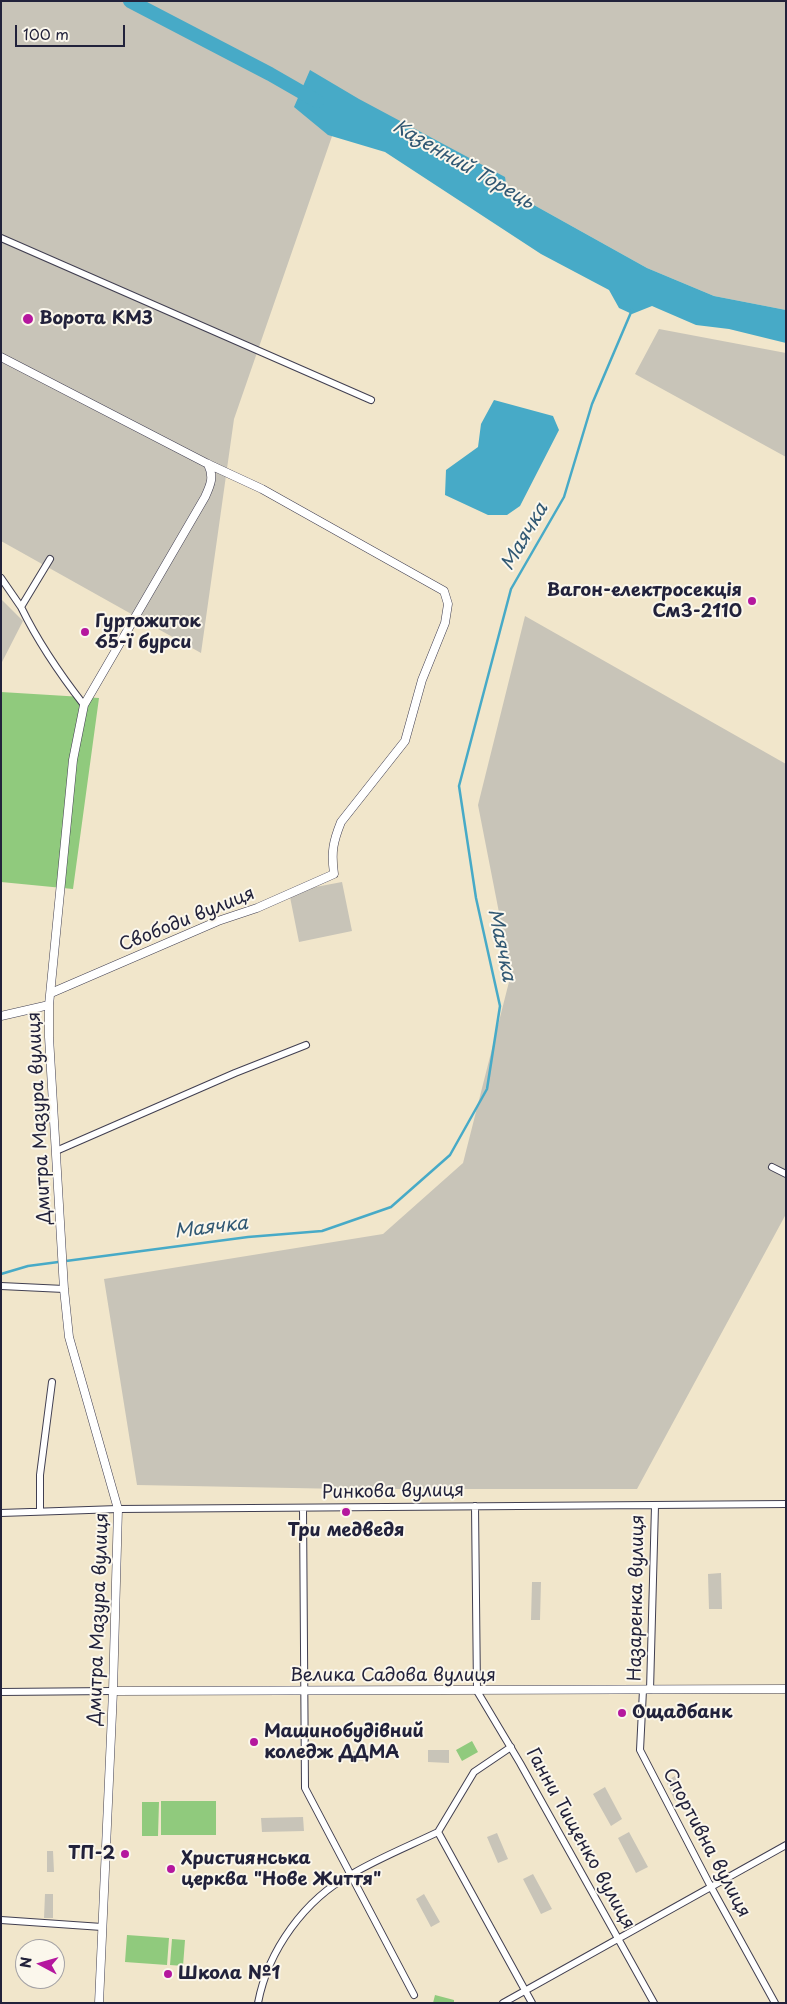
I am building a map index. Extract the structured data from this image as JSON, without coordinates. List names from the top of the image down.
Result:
{
  "streets": {
    "street": [
      "Свободи вулиця",
      "Дмитра Мазура вулиця",
      "Ринкова вулиця",
      "Назаренка вулиця",
      "Велика Садова вулиця",
      "Ганни Тищенко вулиця",
      "Спортивна вулиця"
    ]
  },
  "crossings": [
    ["Свободи вулиця", "Дмитра Мазура вулиця"],
    ["Дмитра Мазура вулиця", "Ринкова вулиця"],
    ["Дмитра Мазура вулиця", "Велика Садова вулиця"],
    ["Ринкова вулиця", "Назаренка вулиця"],
    ["Назаренка вулиця", "Велика Садова вулиця"],
    ["Назаренка вулиця", "Спортивна вулиця"],
    ["Велика Садова вулиця", "Ганни Тищенко вулиця"],
    ["Велика Садова вулиця", "Спортивна вулиця"]
  ],
  "water": ["Казенний Торець", "Маячка"],
  "places": [
    "Ворота КМЗ",
    "Вагон-електросекція См3-2110",
    "Гуртожиток 65-ї бурси",
    "Три медведя",
    "Ощадбанк",
    "Машинобудівний коледж ДДМА",
    "ТП-2",
    "Християнська церква \"Нове Життя\"",
    "Школа №1"
  ],
  "scale_bar": "100 m",
  "north": "left"
}
